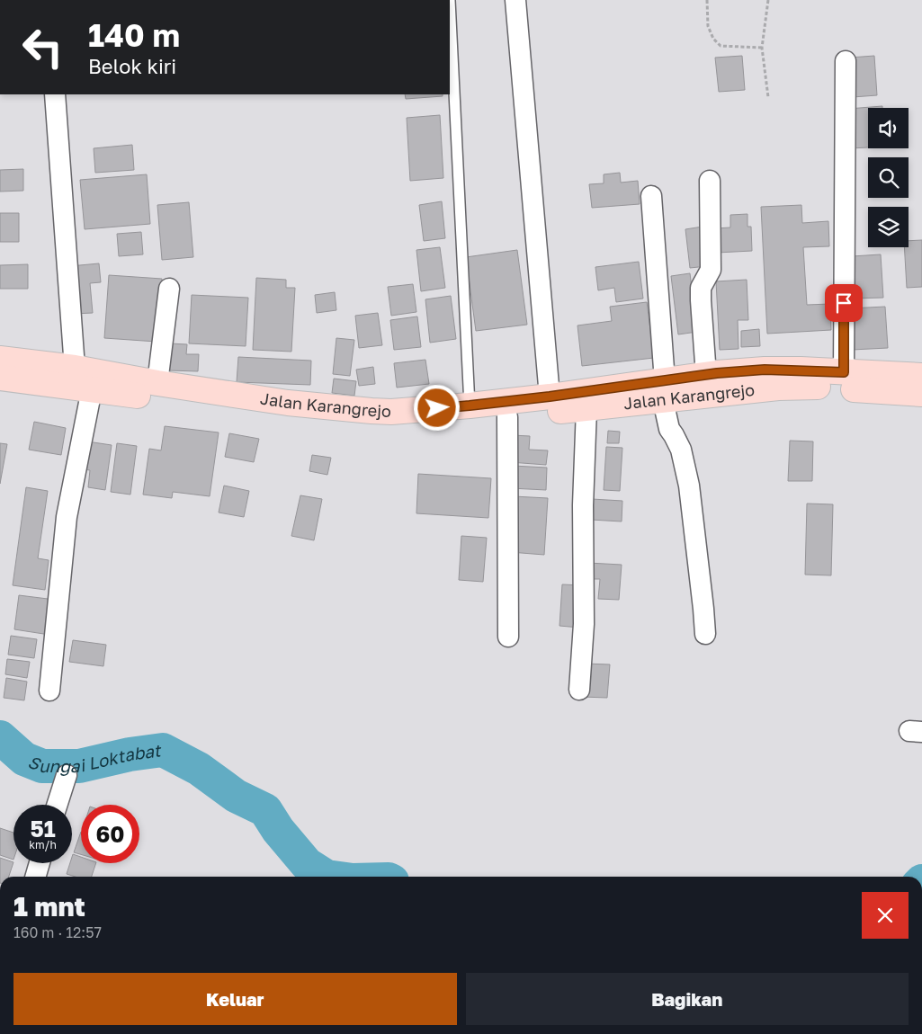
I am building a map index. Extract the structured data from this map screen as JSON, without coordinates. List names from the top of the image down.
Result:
{
  "streets": {
    "main road": ["Jalan Karangrejo"]
  },
  "water": ["Sungai Loktabat"],
  "page": {
    "turn": ["140 m", "Belok kiri"],
    "speed": "51 km/h",
    "limit": "60",
    "heading": ["1 mnt", "160 m · 12:57"],
    "buttons": ["Keluar", "Bagikan"]
  }
}
